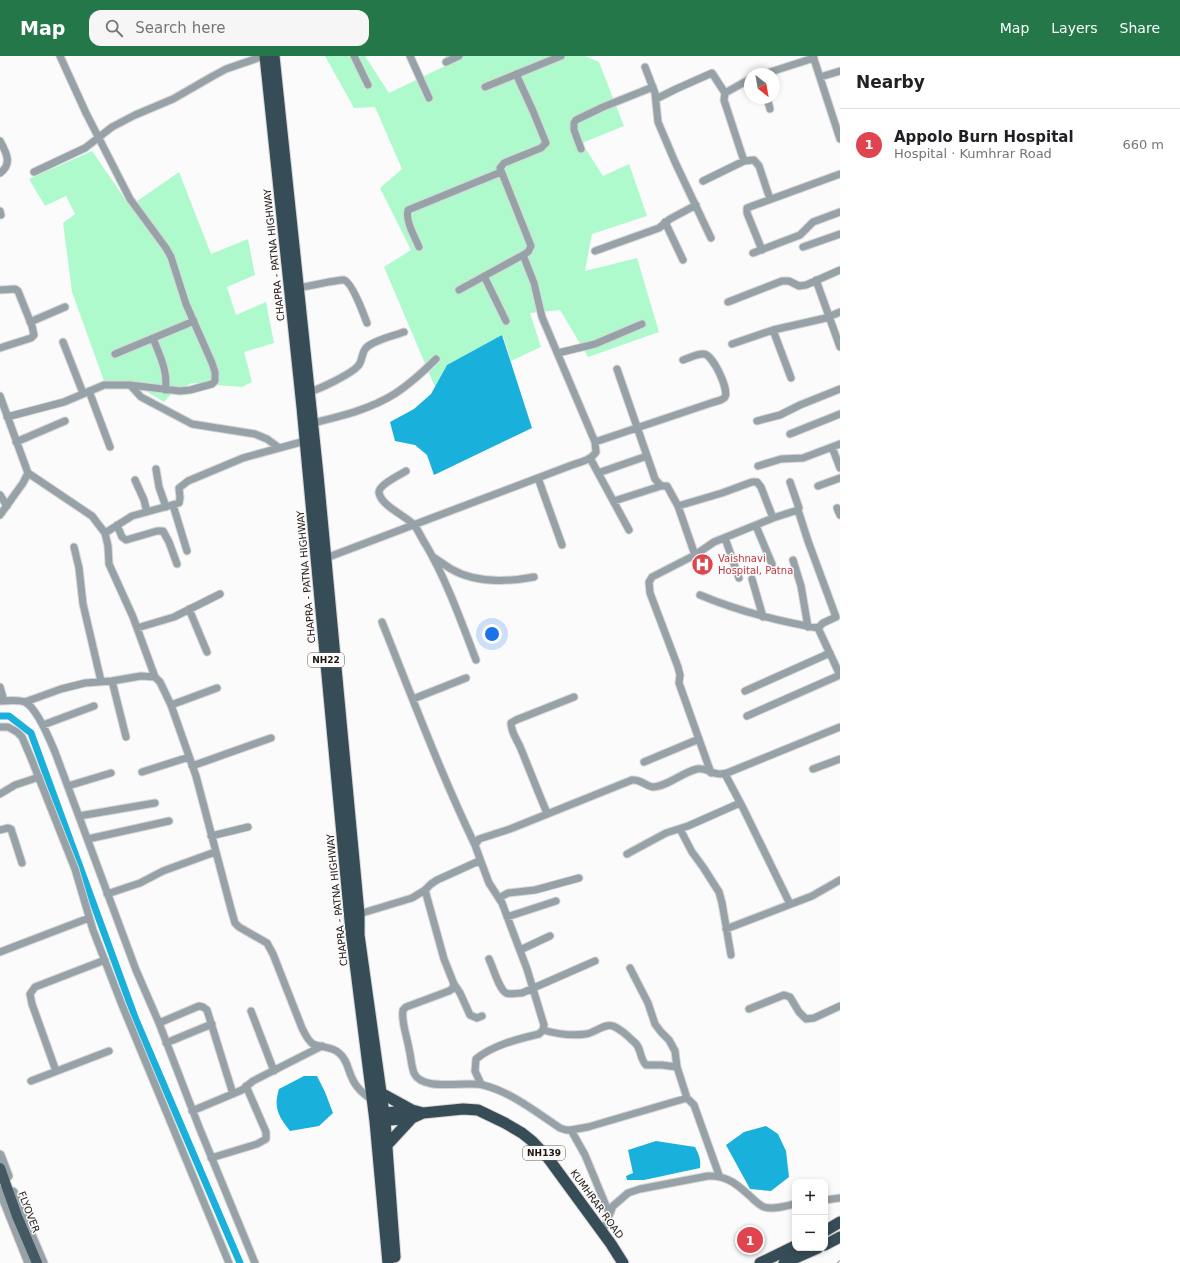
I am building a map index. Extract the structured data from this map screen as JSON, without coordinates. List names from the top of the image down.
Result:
{
  "streets": {
    "highway": [
      "CHAPRA - PATNA HIGHWAY",
      "NH22",
      "NH139",
      "KUMHRAR ROAD"
    ],
    "main road": ["FLYOVER"]
  },
  "crossings": [
    ["CHAPRA - PATNA HIGHWAY", "KUMHRAR ROAD"]
  ],
  "places": {
    "hospital": ["Vaishnavi Hospital, Patna"]
  },
  "north": "bottom right",
  "page": {
    "header": "Map",
    "search": "Search here",
    "nav": ["Map", "Layers", "Share"],
    "heading": "Nearby",
    "list": [
      {
        "mark": "1",
        "name": "Appolo Burn Hospital",
        "note": "Hospital · Kumhrar Road",
        "value": "660 m"
      }
    ],
    "map_buttons": ["+", "−"],
    "pins": "1"
  }
}
